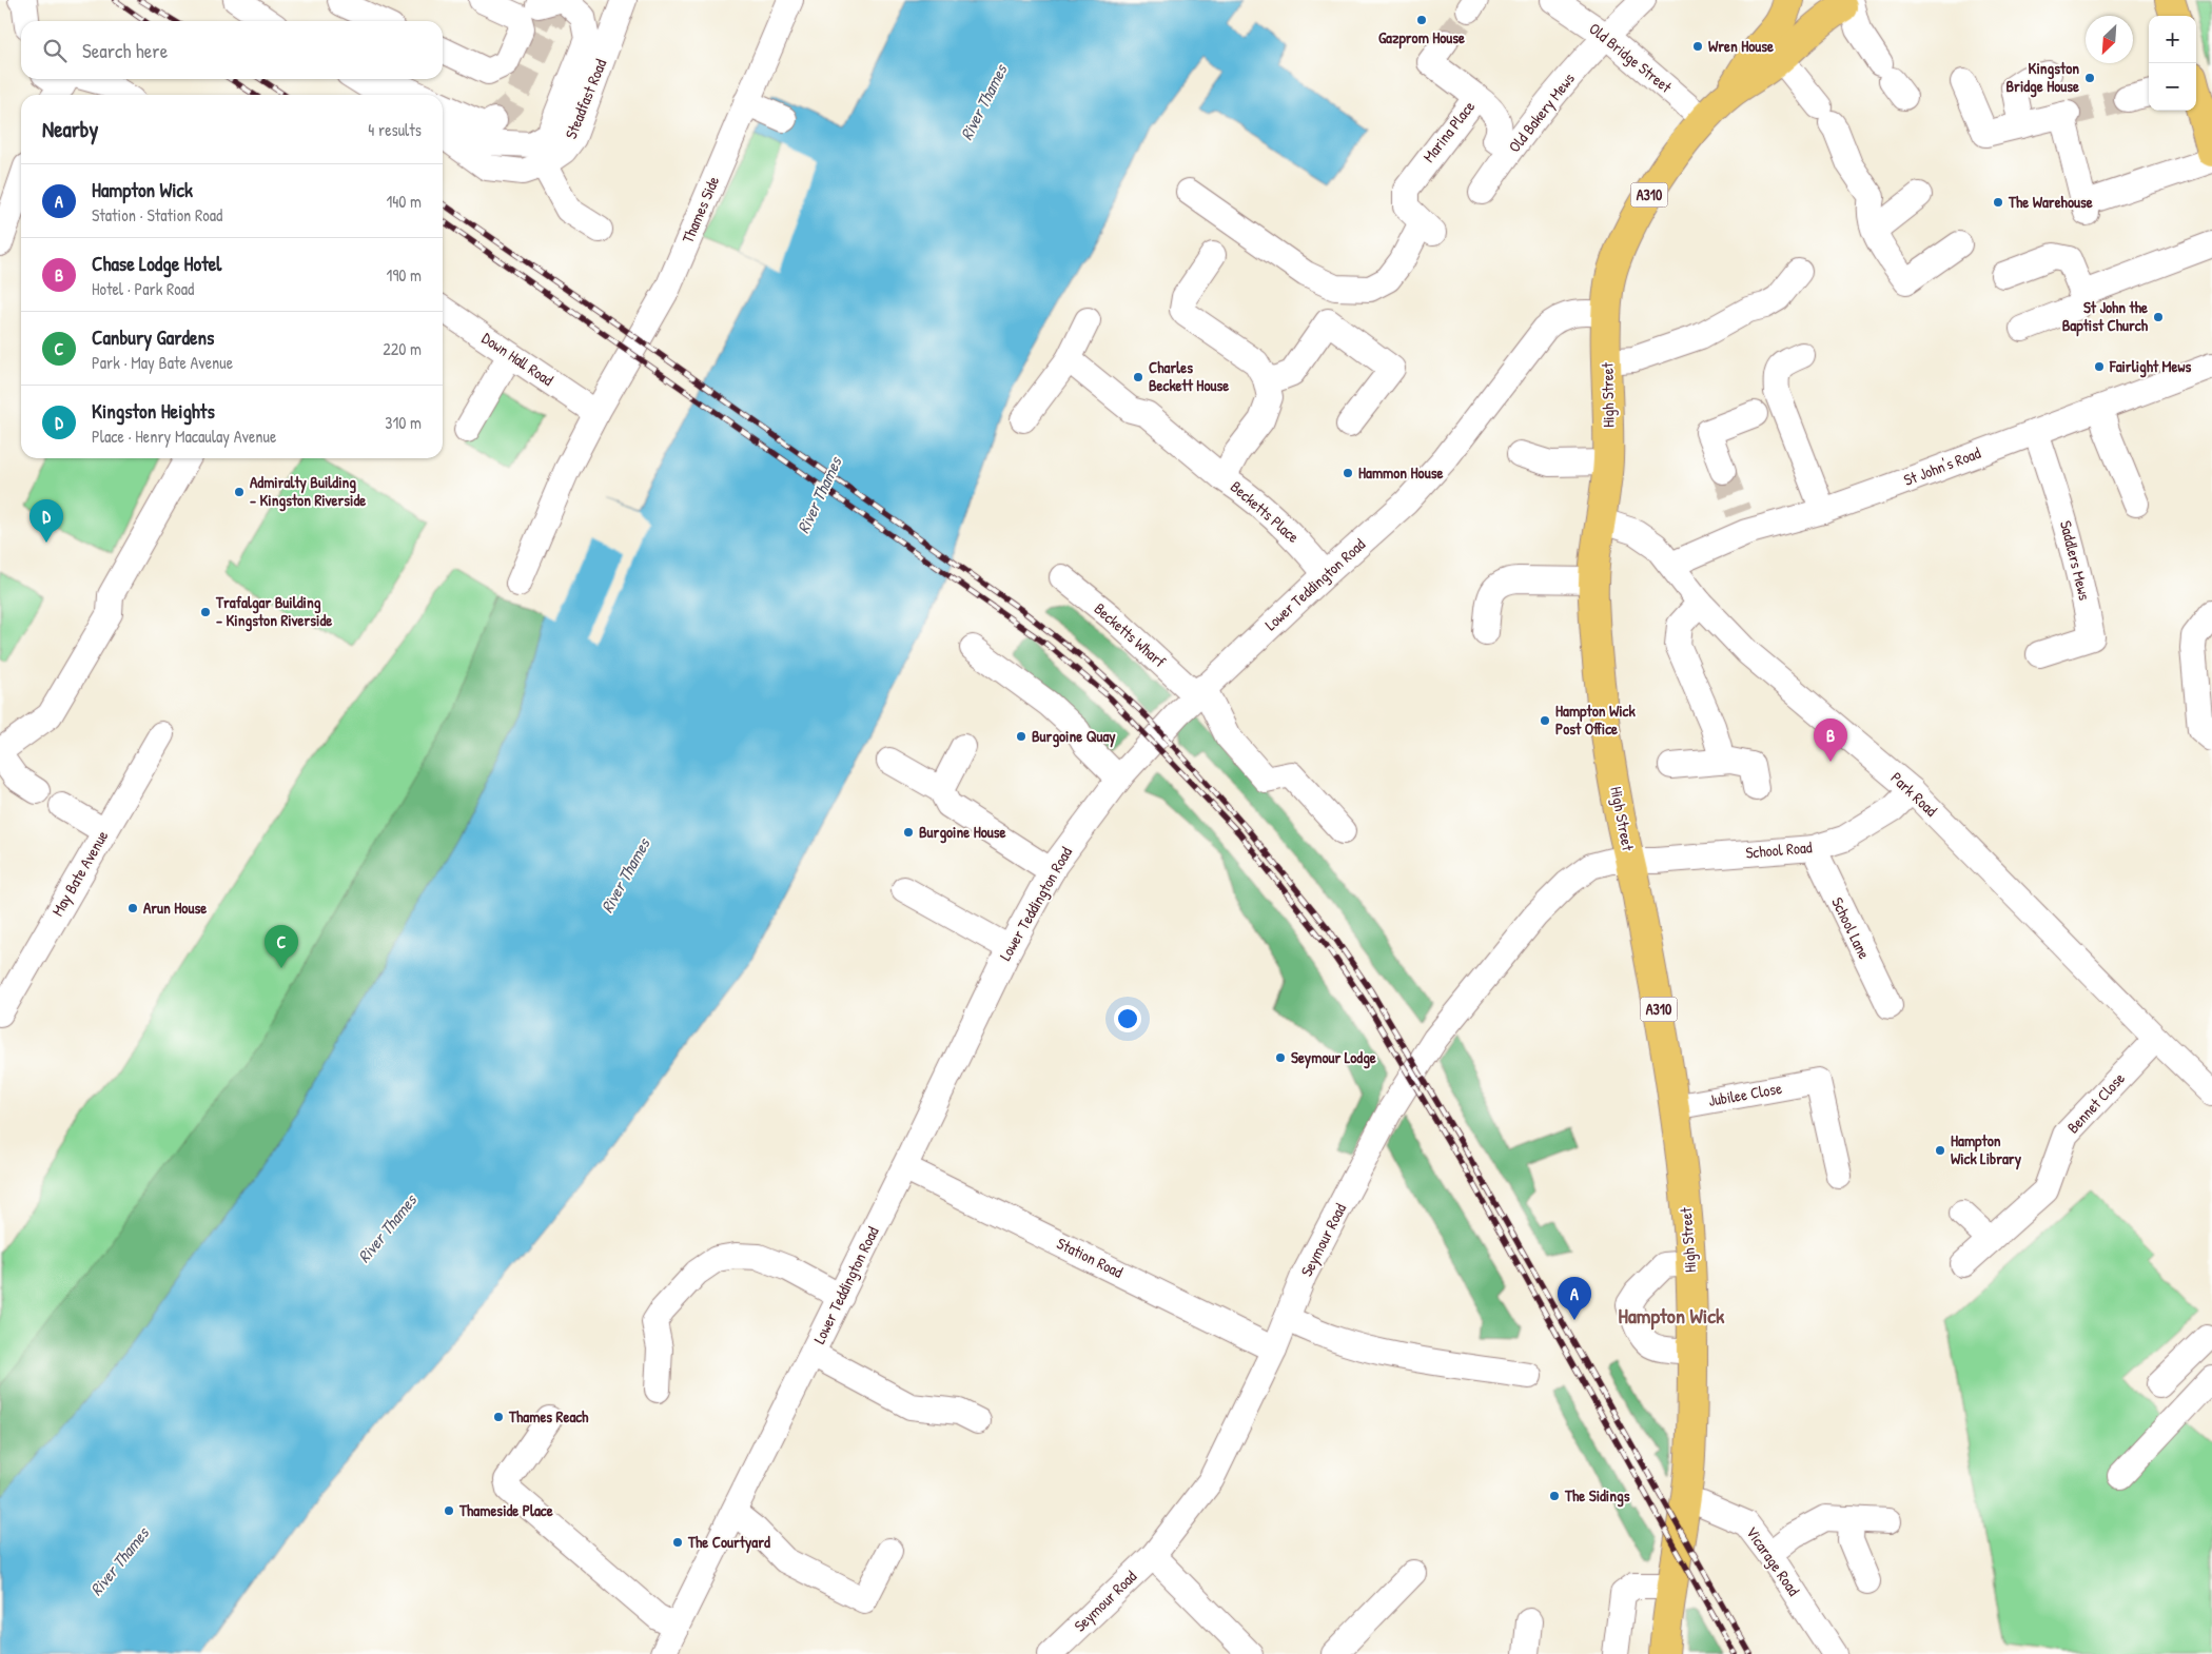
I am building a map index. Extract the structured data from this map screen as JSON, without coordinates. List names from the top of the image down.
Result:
{
  "streets": {
    "main road": ["A310", "High Street"],
    "street": [
      "Old Bridge Street",
      "Steadfast Road",
      "Old Bakery Mews",
      "Marina Place",
      "Thames Side",
      "Down Hall Road",
      "St John's Road",
      "Becketts Place",
      "Saddlers Mews",
      "Lower Teddington Road",
      "Becketts Wharf",
      "Park Road",
      "School Road",
      "May Bate Avenue",
      "School Lane",
      "Jubilee Close",
      "Bennet Close",
      "Seymour Road",
      "Station Road",
      "Vicarage Road"
    ]
  },
  "crossings": [
    ["Old Bridge Street", "Old Bakery Mews"],
    ["Old Bridge Street", "High Street"],
    ["A310", "High Street"],
    ["Thames Side", "Down Hall Road"],
    ["High Street", "Lower Teddington Road"],
    ["High Street", "Park Road"],
    ["High Street", "School Road"],
    ["High Street", "Jubilee Close"],
    ["High Street", "Seymour Road"],
    ["High Street", "Vicarage Road"],
    ["St John's Road", "Saddlers Mews"],
    ["St John's Road", "Park Road"],
    ["Becketts Place", "Lower Teddington Road"],
    ["Lower Teddington Road", "Becketts Wharf"],
    ["Lower Teddington Road", "Station Road"],
    ["Park Road", "School Road"],
    ["Park Road", "Bennet Close"],
    ["School Road", "School Lane"],
    ["School Road", "Seymour Road"],
    ["Seymour Road", "Station Road"]
  ],
  "districts": ["Hampton Wick"],
  "water": ["River Thames"],
  "places": [
    "Gazprom House",
    "Wren House",
    "Kingston Bridge House",
    "The Warehouse",
    "St John the Baptist Church",
    "Fairlight Mews",
    "Charles Beckett House",
    "Hammon House",
    "Admiralty Building - Kingston Riverside",
    "Trafalgar Building - Kingston Riverside",
    "Hampton Wick Post Office",
    "Burgoine Quay",
    "Burgoine House",
    "Arun House",
    "Seymour Lodge",
    "Hampton Wick Library",
    "Thames Reach",
    "The Sidings",
    "Thameside Place",
    "The Courtyard"
  ],
  "north": "bottom left",
  "page": {
    "map_buttons": ["+", "−"],
    "search": "Search here",
    "heading": ["Nearby", "4 results"],
    "list": [
      {
        "mark": "A",
        "name": "Hampton Wick",
        "note": "Station · Station Road",
        "value": "140 m"
      },
      {
        "mark": "B",
        "name": "Chase Lodge Hotel",
        "note": "Hotel · Park Road",
        "value": "190 m"
      },
      {
        "mark": "C",
        "name": "Canbury Gardens",
        "note": "Park · May Bate Avenue",
        "value": "220 m"
      },
      {
        "mark": "D",
        "name": "Kingston Heights",
        "note": "Place · Henry Macaulay Avenue",
        "value": "310 m"
      }
    ],
    "pins": [
      "D",
      "B",
      "C",
      "A"
    ]
  }
}
